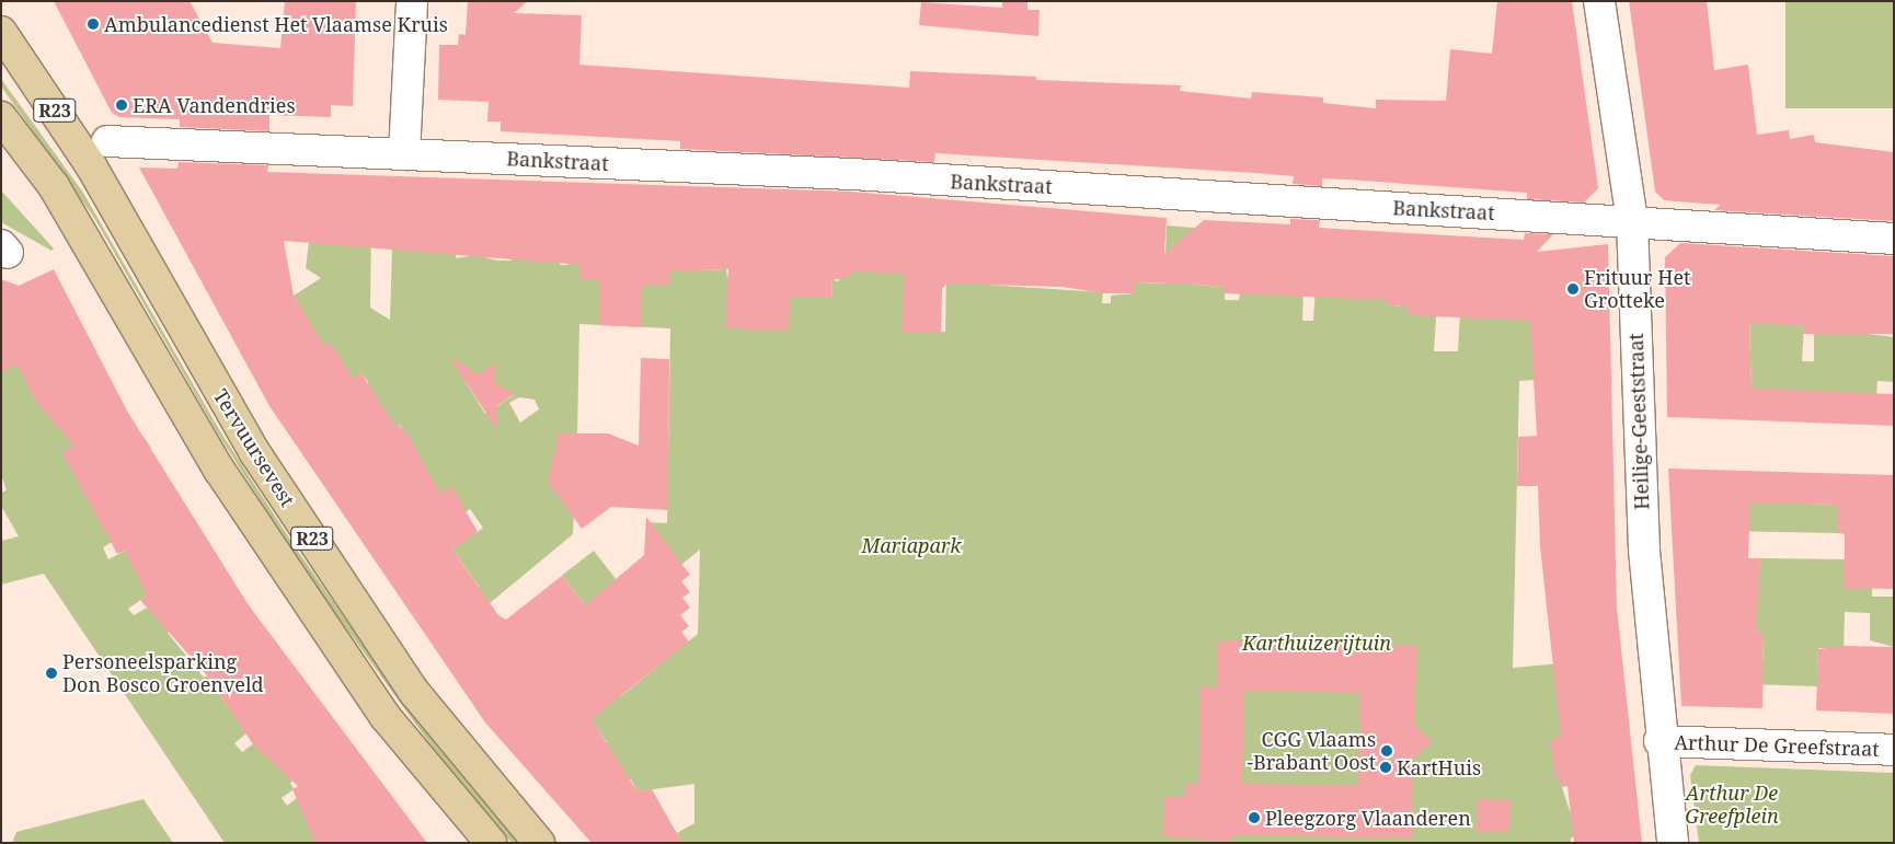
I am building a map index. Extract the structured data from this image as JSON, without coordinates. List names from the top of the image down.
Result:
{
  "streets": {
    "main road": ["R23", "Tervuursevest"],
    "street": ["Bankstraat", "Heilige-Geeststraat", "Arthur De Greefstraat"]
  },
  "crossings": [
    ["Bankstraat", "Heilige-Geeststraat"],
    ["Heilige-Geeststraat", "Arthur De Greefstraat"]
  ],
  "parks": ["Mariapark", "Karthuizerijtuin", "Arthur De Greefplein"],
  "places": [
    "Ambulancedienst Het Vlaamse Kruis",
    "ERA Vandendries",
    "Frituur Het Grotteke",
    "Personeelsparking Don Bosco Groenveld",
    "CGG Vlaams -Brabant Oost",
    "KartHuis",
    "Pleegzorg Vlaanderen"
  ]
}
